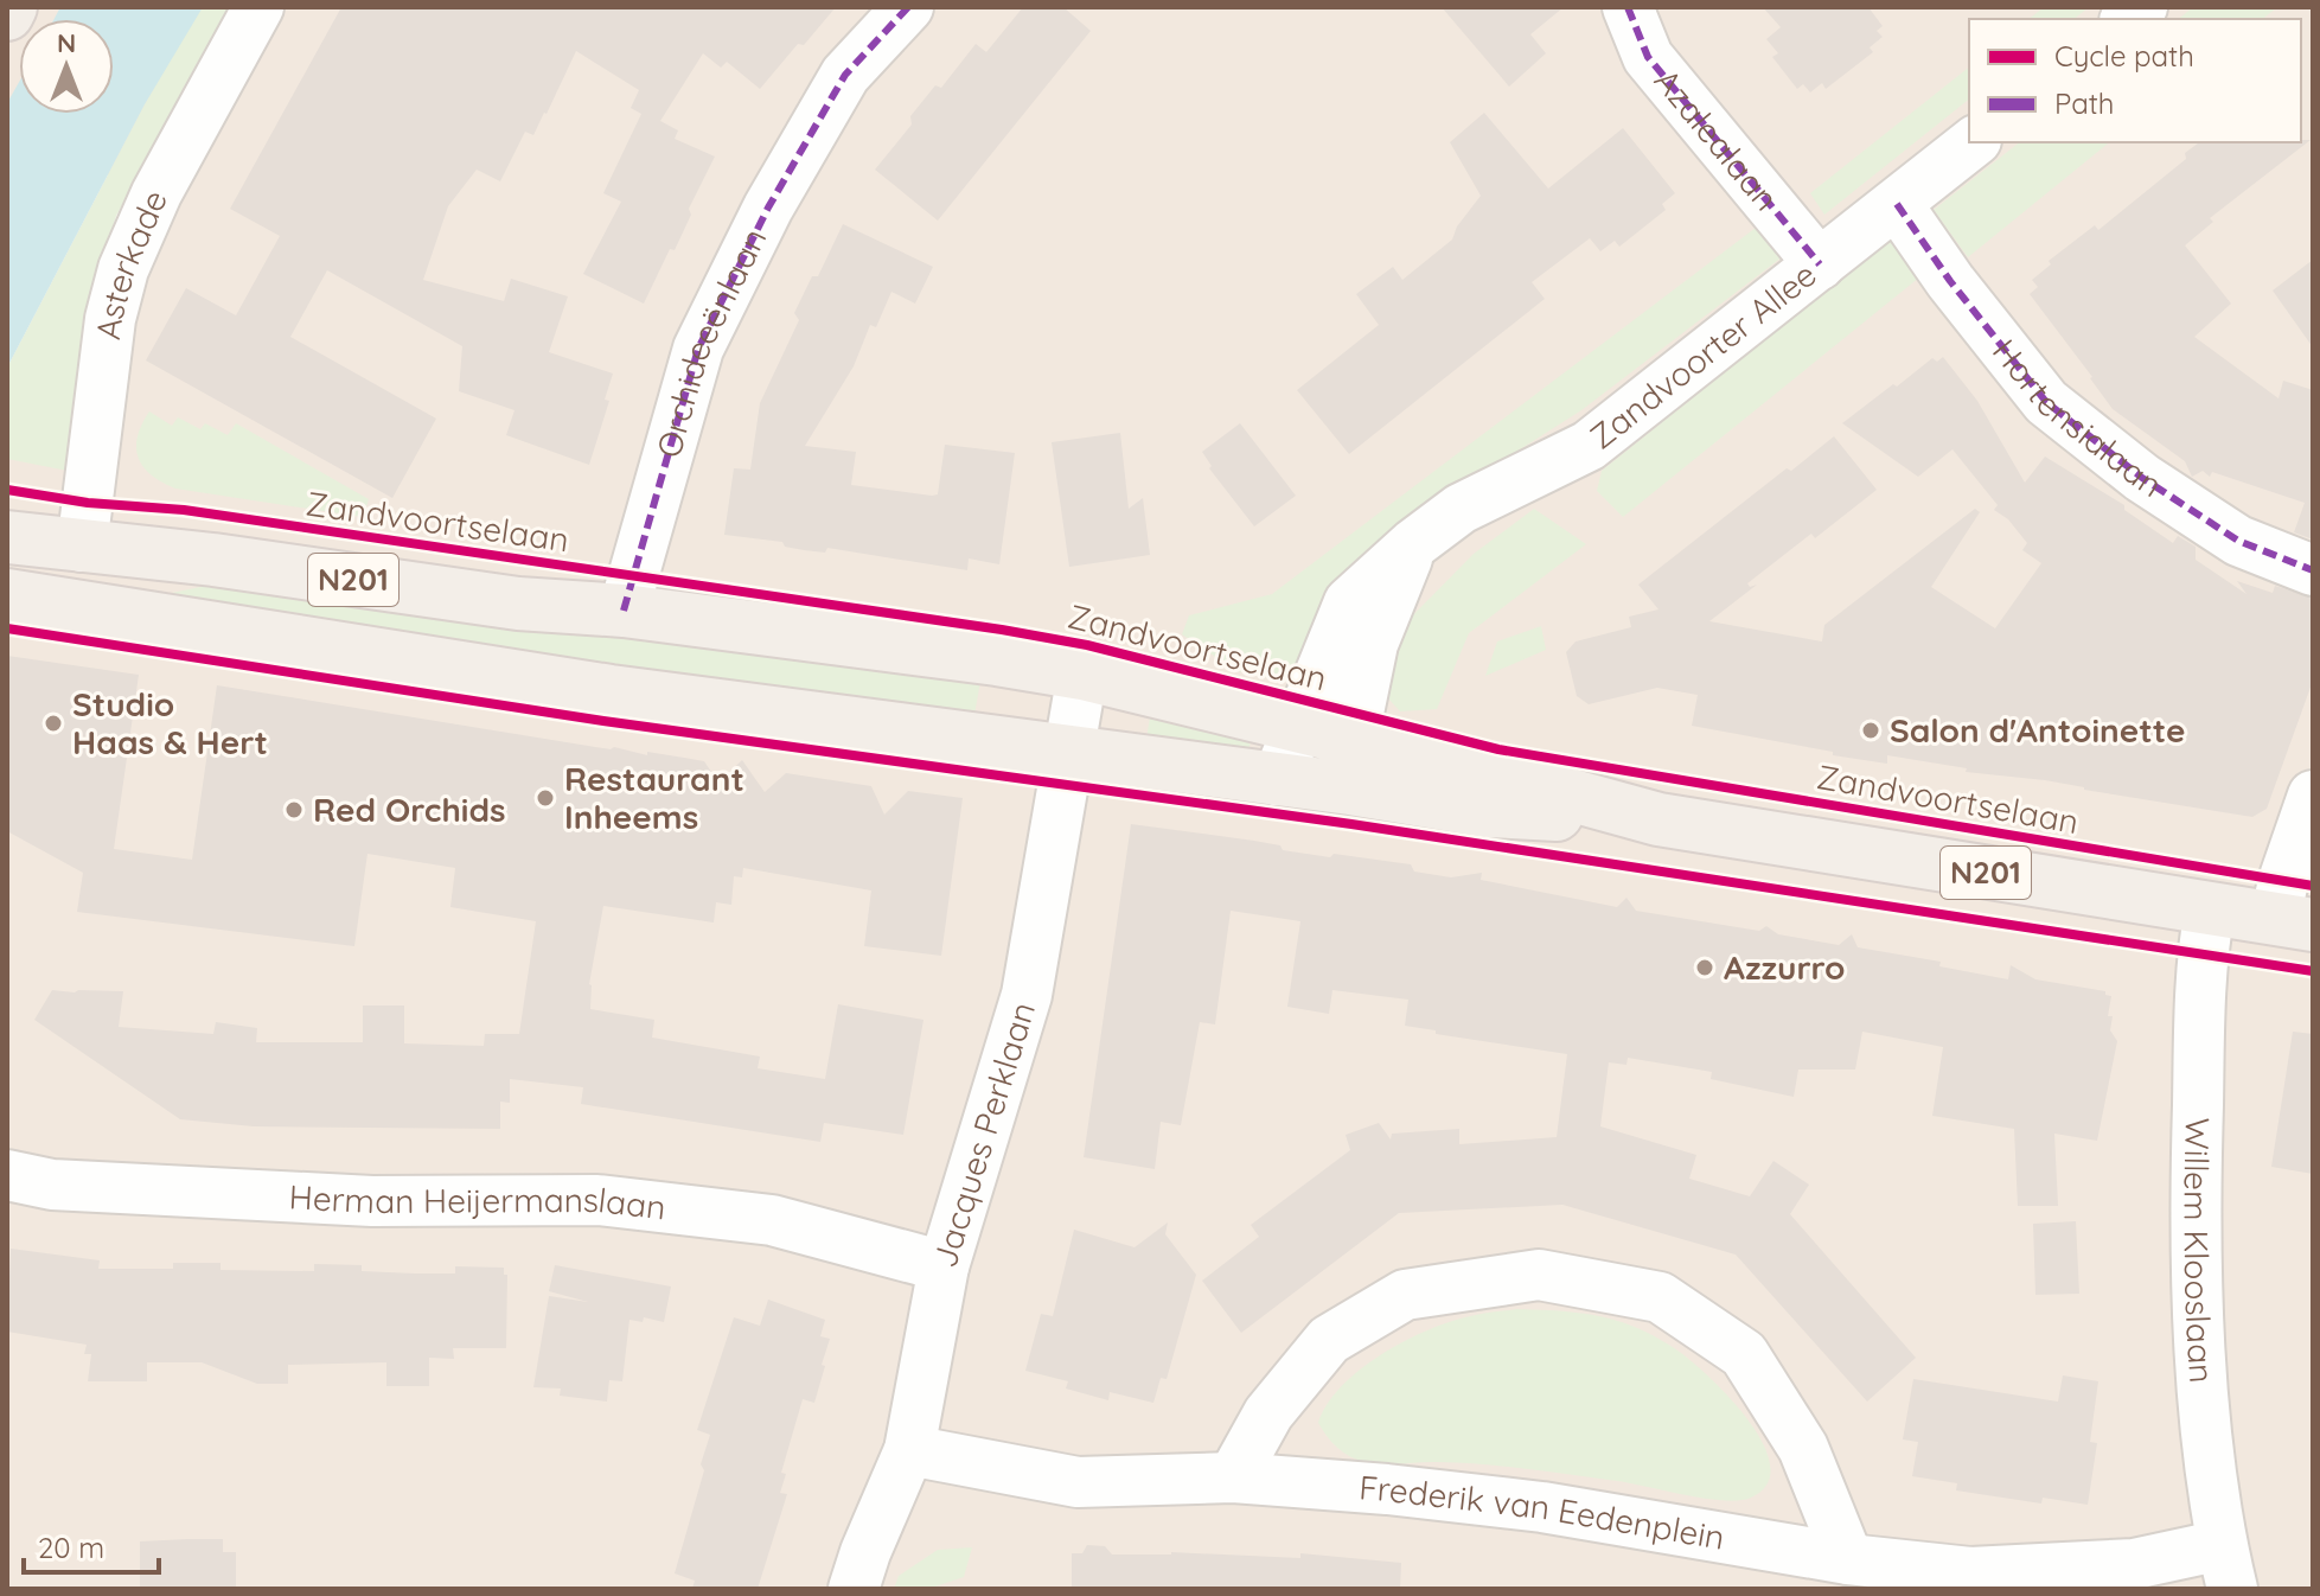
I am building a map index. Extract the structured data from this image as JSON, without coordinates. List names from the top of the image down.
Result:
{
  "streets": {
    "main road": ["Zandvoortselaan", "N201"],
    "street": [
      "Azalealaan",
      "Asterkade",
      "Orchideeënlaan",
      "Zandvoorter Allee",
      "Hortensialaan",
      "Jacques Perklaan",
      "Herman Heijermanslaan",
      "Willem Klooslaan",
      "Frederik van Eedenplein"
    ]
  },
  "crossings": [
    ["Azalealaan", "Zandvoorter Allee"],
    ["Asterkade", "Zandvoortselaan"],
    ["Orchideeënlaan", "Zandvoortselaan"],
    ["Zandvoorter Allee", "Hortensialaan"],
    ["Zandvoorter Allee", "Zandvoortselaan"],
    ["Zandvoortselaan", "Jacques Perklaan"],
    ["Zandvoortselaan", "Willem Klooslaan"],
    ["Jacques Perklaan", "Herman Heijermanslaan"],
    ["Jacques Perklaan", "Frederik van Eedenplein"],
    ["Willem Klooslaan", "Frederik van Eedenplein"]
  ],
  "places": [
    "Studio Haas & Hert",
    "Salon d'Antoinette",
    "Restaurant Inheems",
    "Red Orchids",
    "Azzurro"
  ],
  "legend": ["Cycle path", "Path"],
  "scale_bar": "20 m",
  "north": "top"
}
